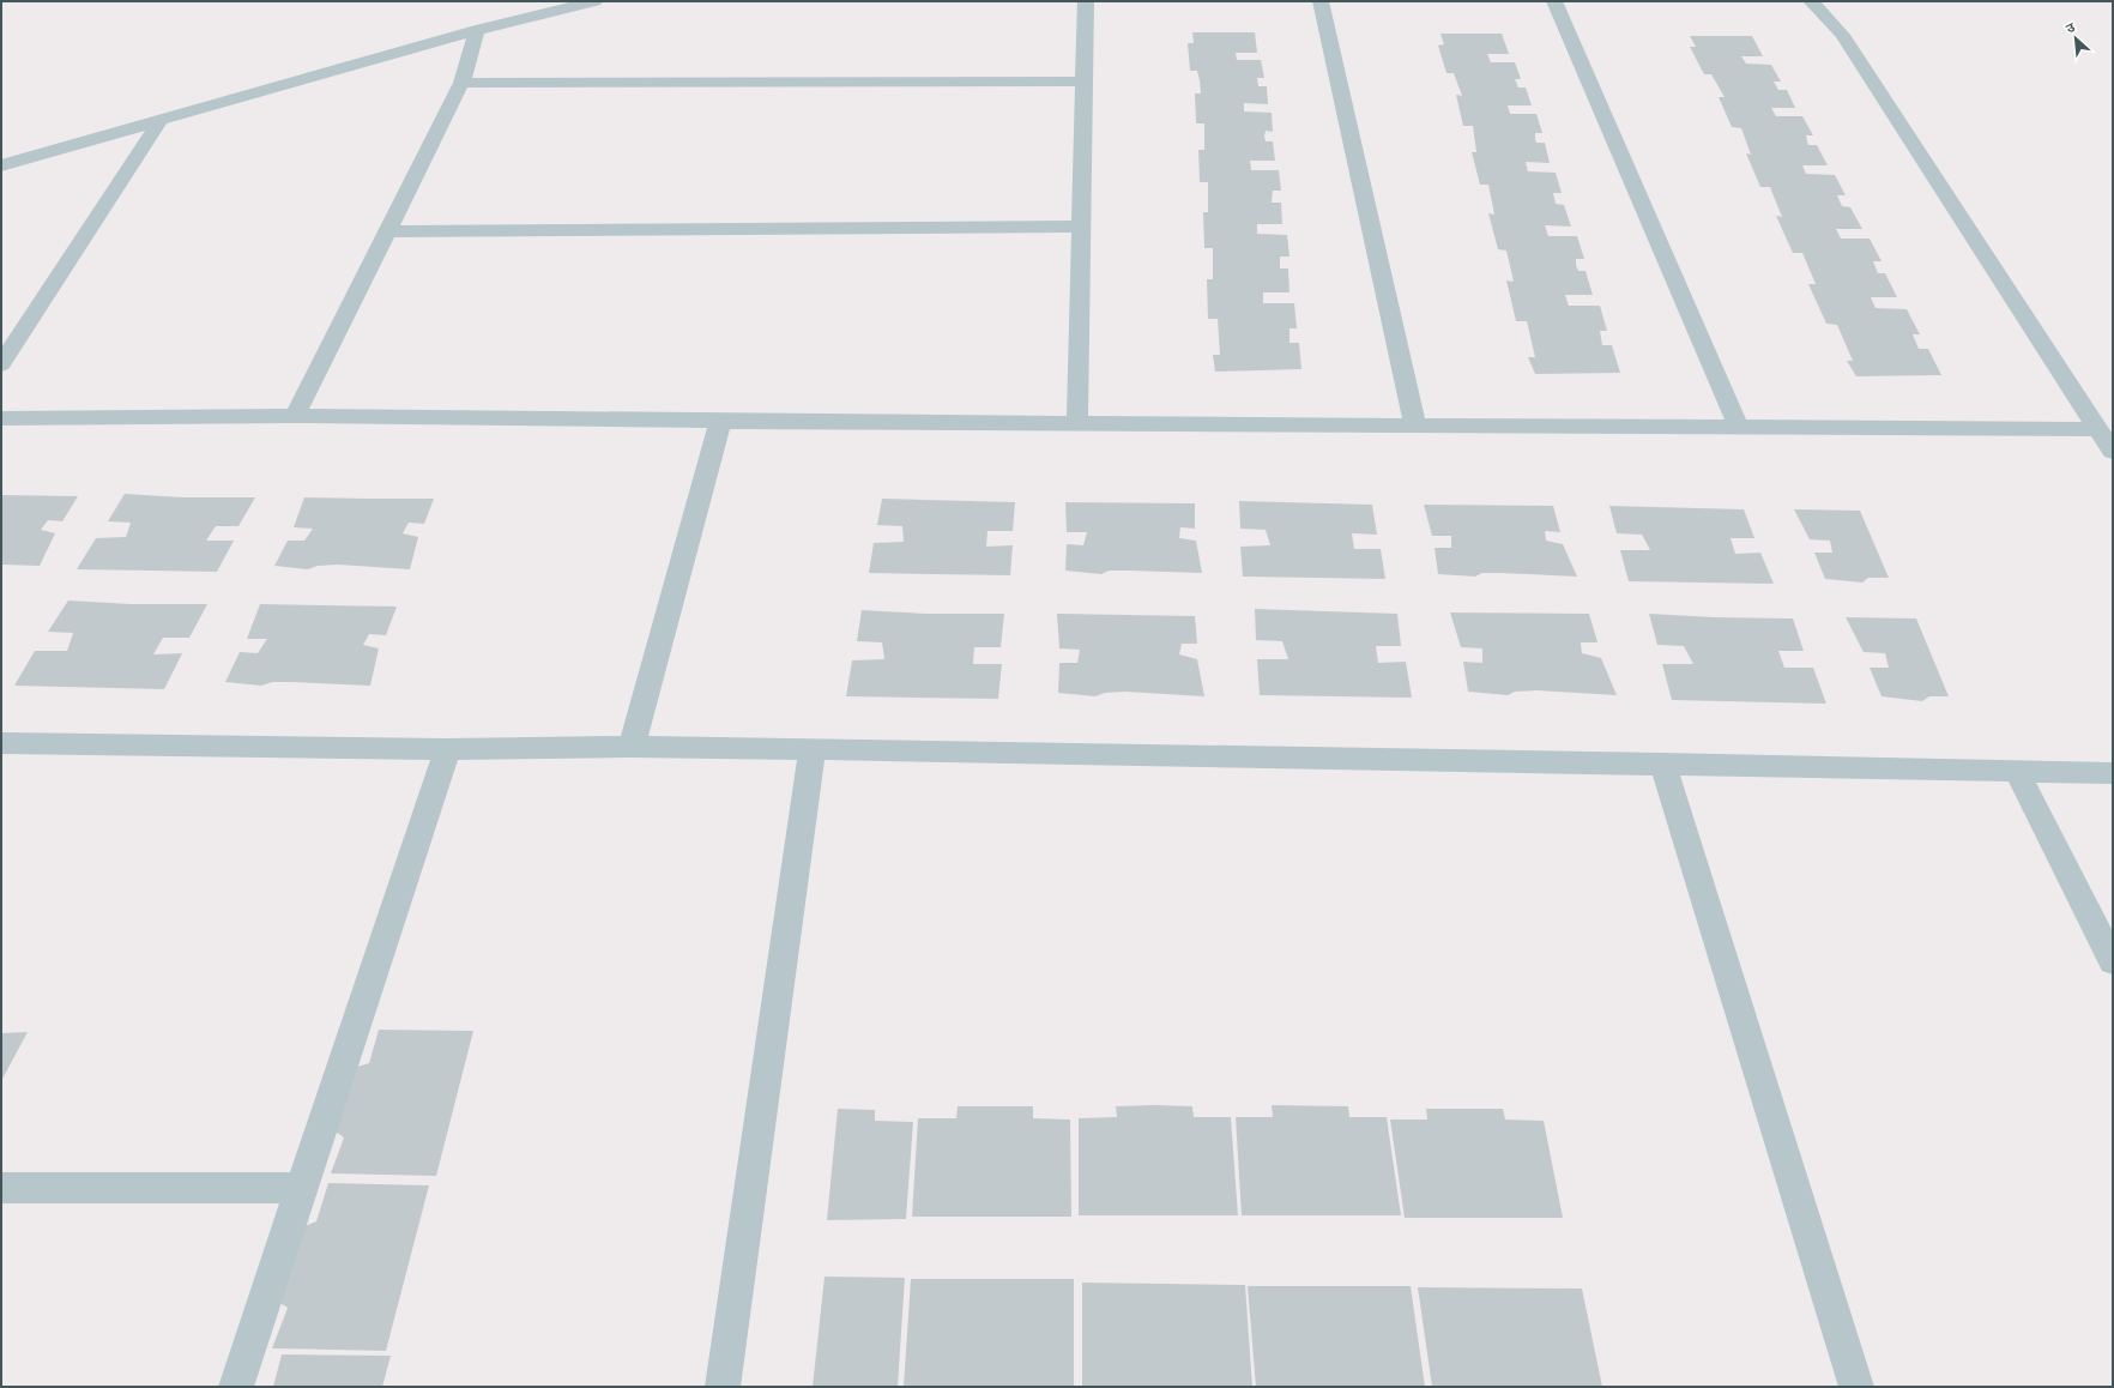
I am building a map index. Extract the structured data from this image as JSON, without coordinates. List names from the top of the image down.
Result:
{
  "north": "top left"
}
